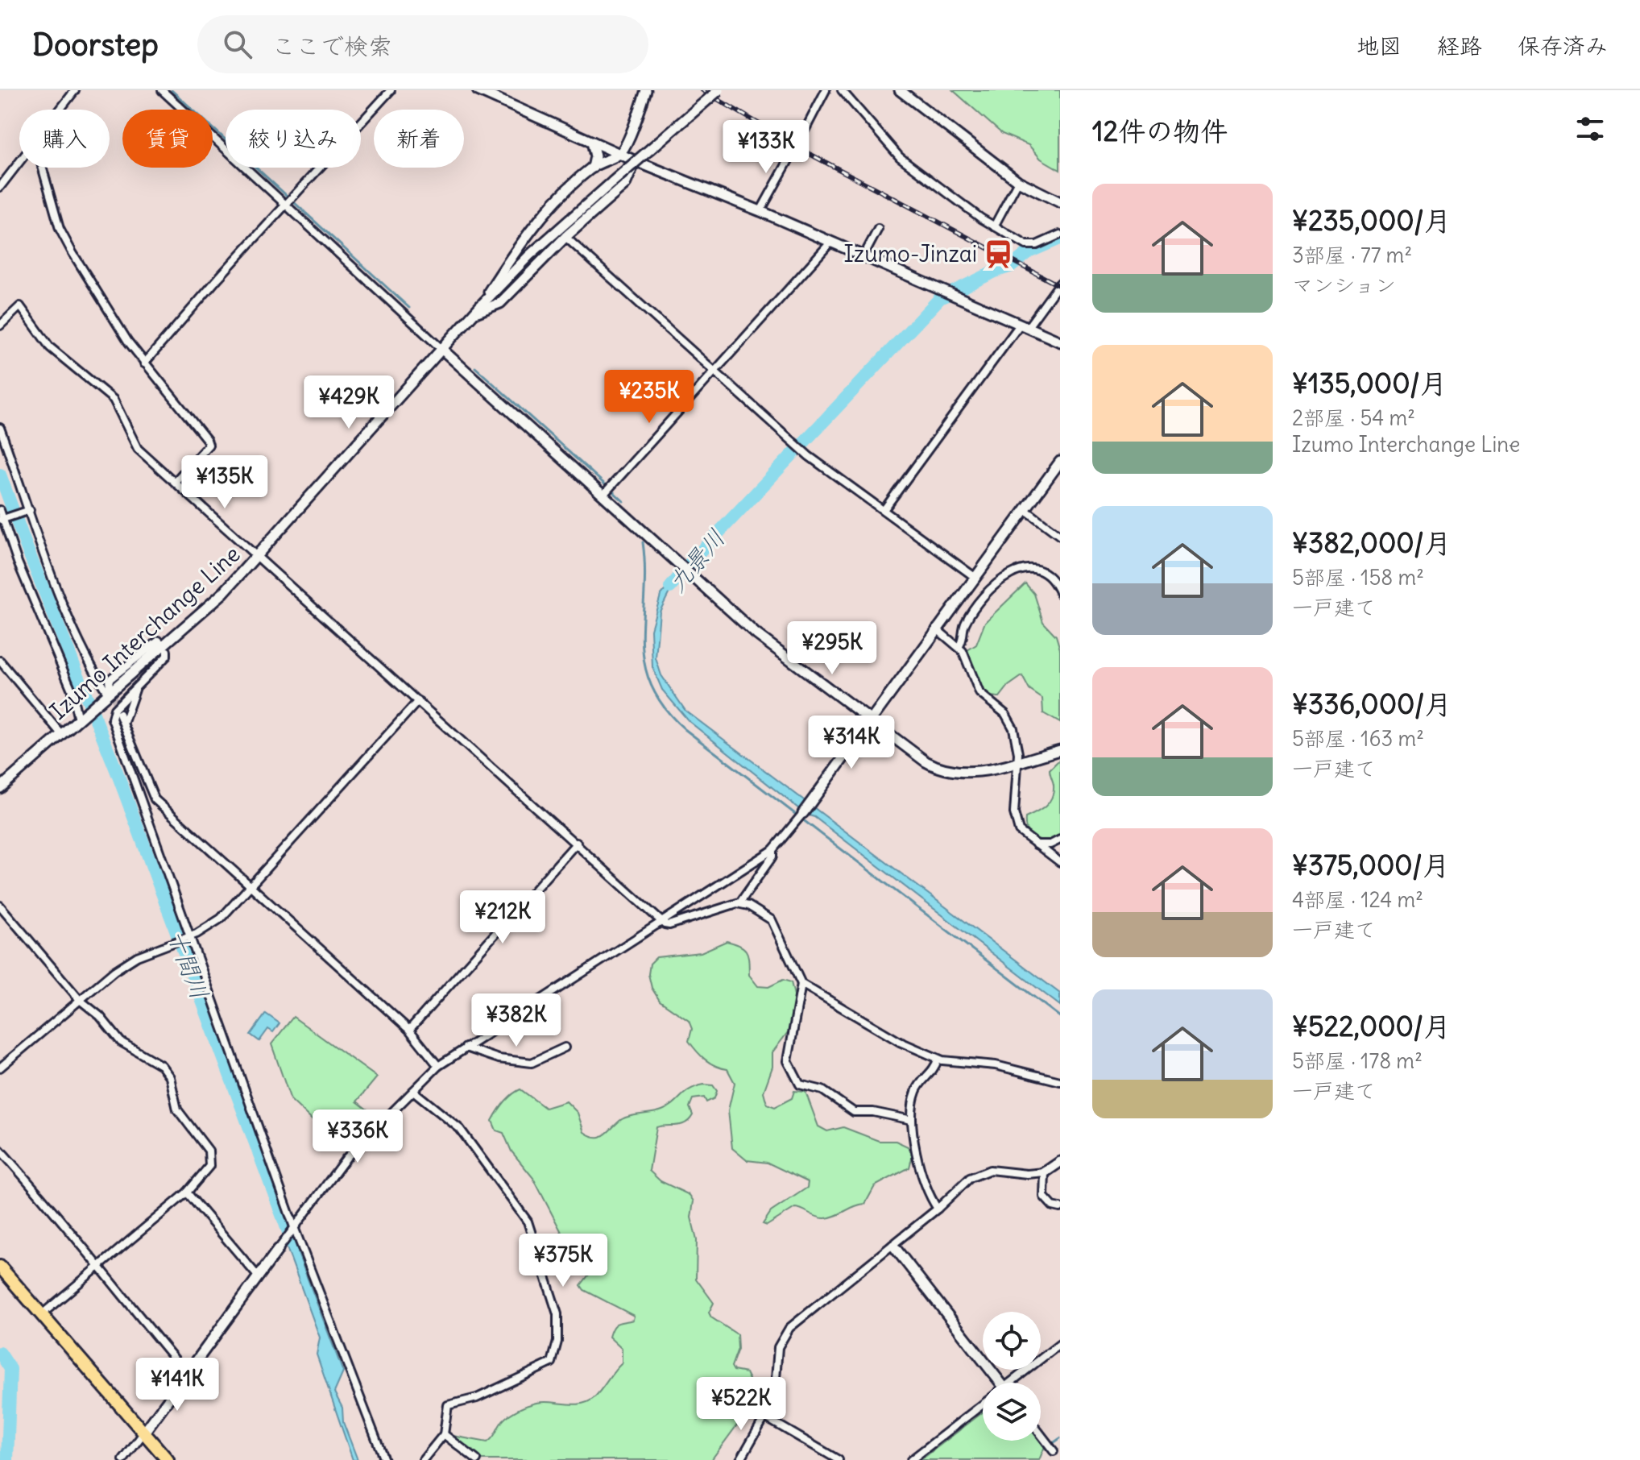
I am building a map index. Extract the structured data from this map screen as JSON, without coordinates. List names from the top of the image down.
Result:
{
  "streets": {
    "main road": ["Izumo Interchange Line"]
  },
  "water": ["九景川", "十間川"],
  "places": {
    "station": ["Izumo-Jinzai"]
  },
  "page": {
    "header": "Doorstep",
    "search": "ここで検索",
    "nav": ["地図", "経路", "保存済み"],
    "heading": "12件の物件",
    "chip": [
      "購入",
      "賃貸",
      "絞り込み",
      "新着"
    ],
    "price": [
      "¥133K",
      "¥235K",
      "¥429K",
      "¥135K",
      "¥295K",
      "¥314K",
      "¥212K",
      "¥382K",
      "¥336K",
      "¥375K",
      "¥141K",
      "¥522K"
    ],
    "list": [
      {
        "name": "¥235,000/月",
        "note": "3部屋 · 77 m² · マンション"
      },
      {
        "name": "¥135,000/月",
        "note": "2部屋 · 54 m² · Izumo Interchange Line"
      },
      {
        "name": "¥382,000/月",
        "note": "5部屋 · 158 m² · 一戸建て"
      },
      {
        "name": "¥336,000/月",
        "note": "5部屋 · 163 m² · 一戸建て"
      },
      {
        "name": "¥375,000/月",
        "note": "4部屋 · 124 m² · 一戸建て"
      },
      {
        "name": "¥522,000/月",
        "note": "5部屋 · 178 m² · 一戸建て"
      }
    ]
  }
}
